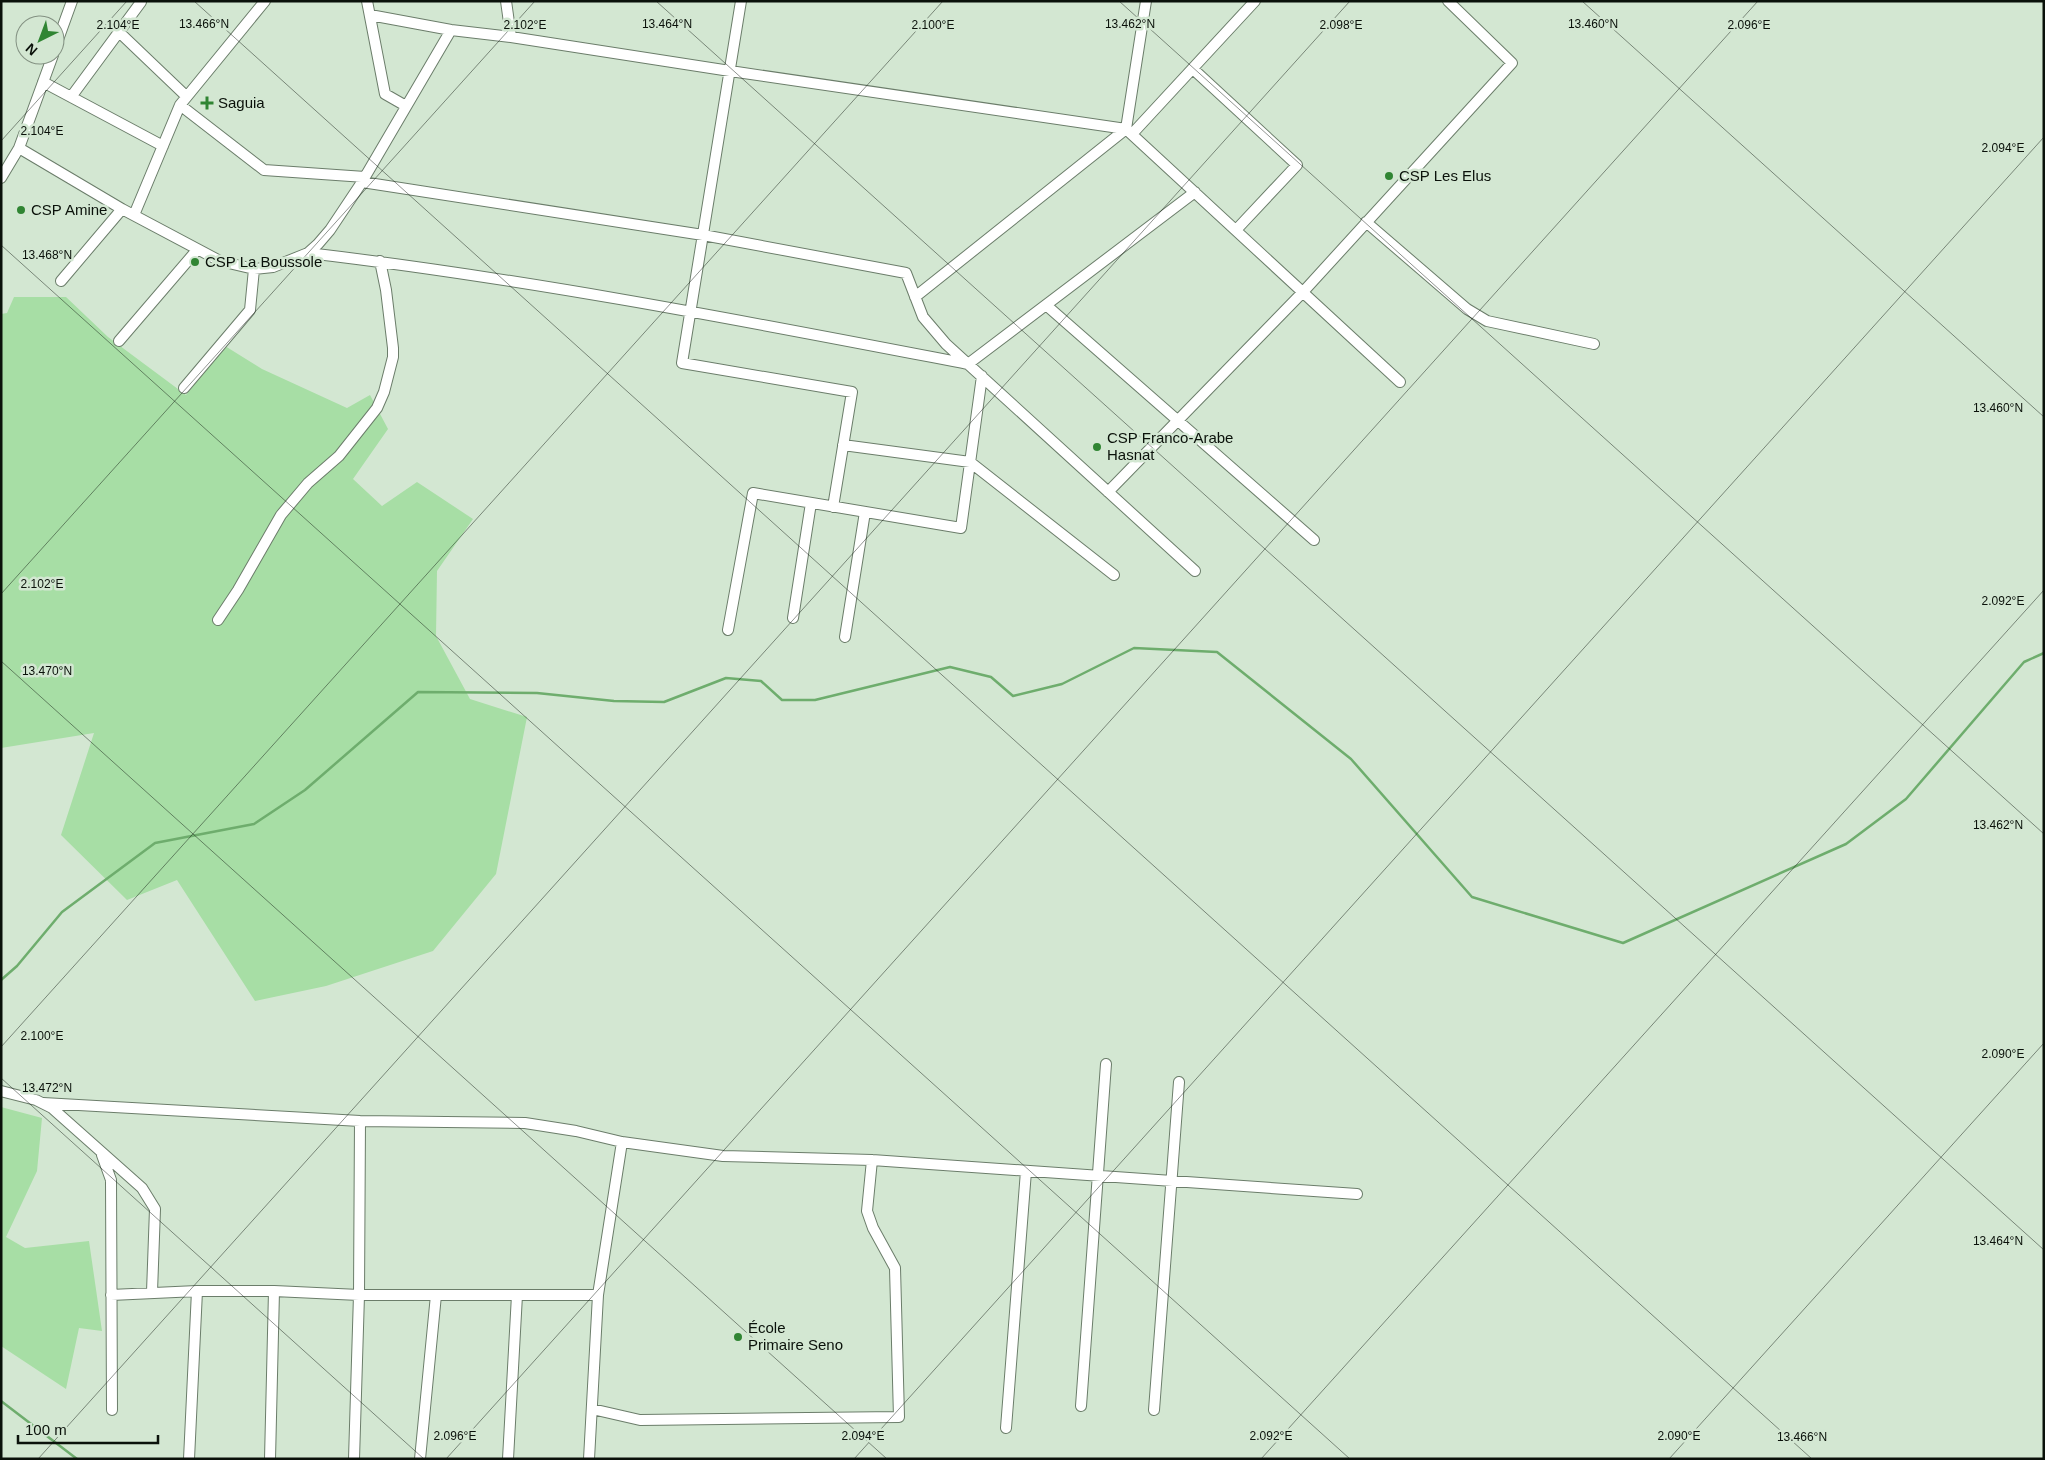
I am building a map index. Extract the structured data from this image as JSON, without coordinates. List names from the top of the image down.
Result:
{
  "places": {
    "health": ["Saguia"],
    "other": [
      "CSP Les Elus",
      "CSP Amine",
      "CSP La Boussole",
      "CSP Franco-Arabe Hasnat",
      "École Primaire Seno"
    ]
  },
  "scale_bar": "100 m",
  "north": "bottom left",
  "coordinates": [
    "13.462°N",
    "13.466°N",
    "13.464°N",
    "13.460°N",
    "2.104°E",
    "2.100°E",
    "2.098°E",
    "2.096°E",
    "2.102°E",
    "2.094°E",
    "13.468°N",
    "2.092°E",
    "13.470°N",
    "2.090°E",
    "13.472°N"
  ]
}
